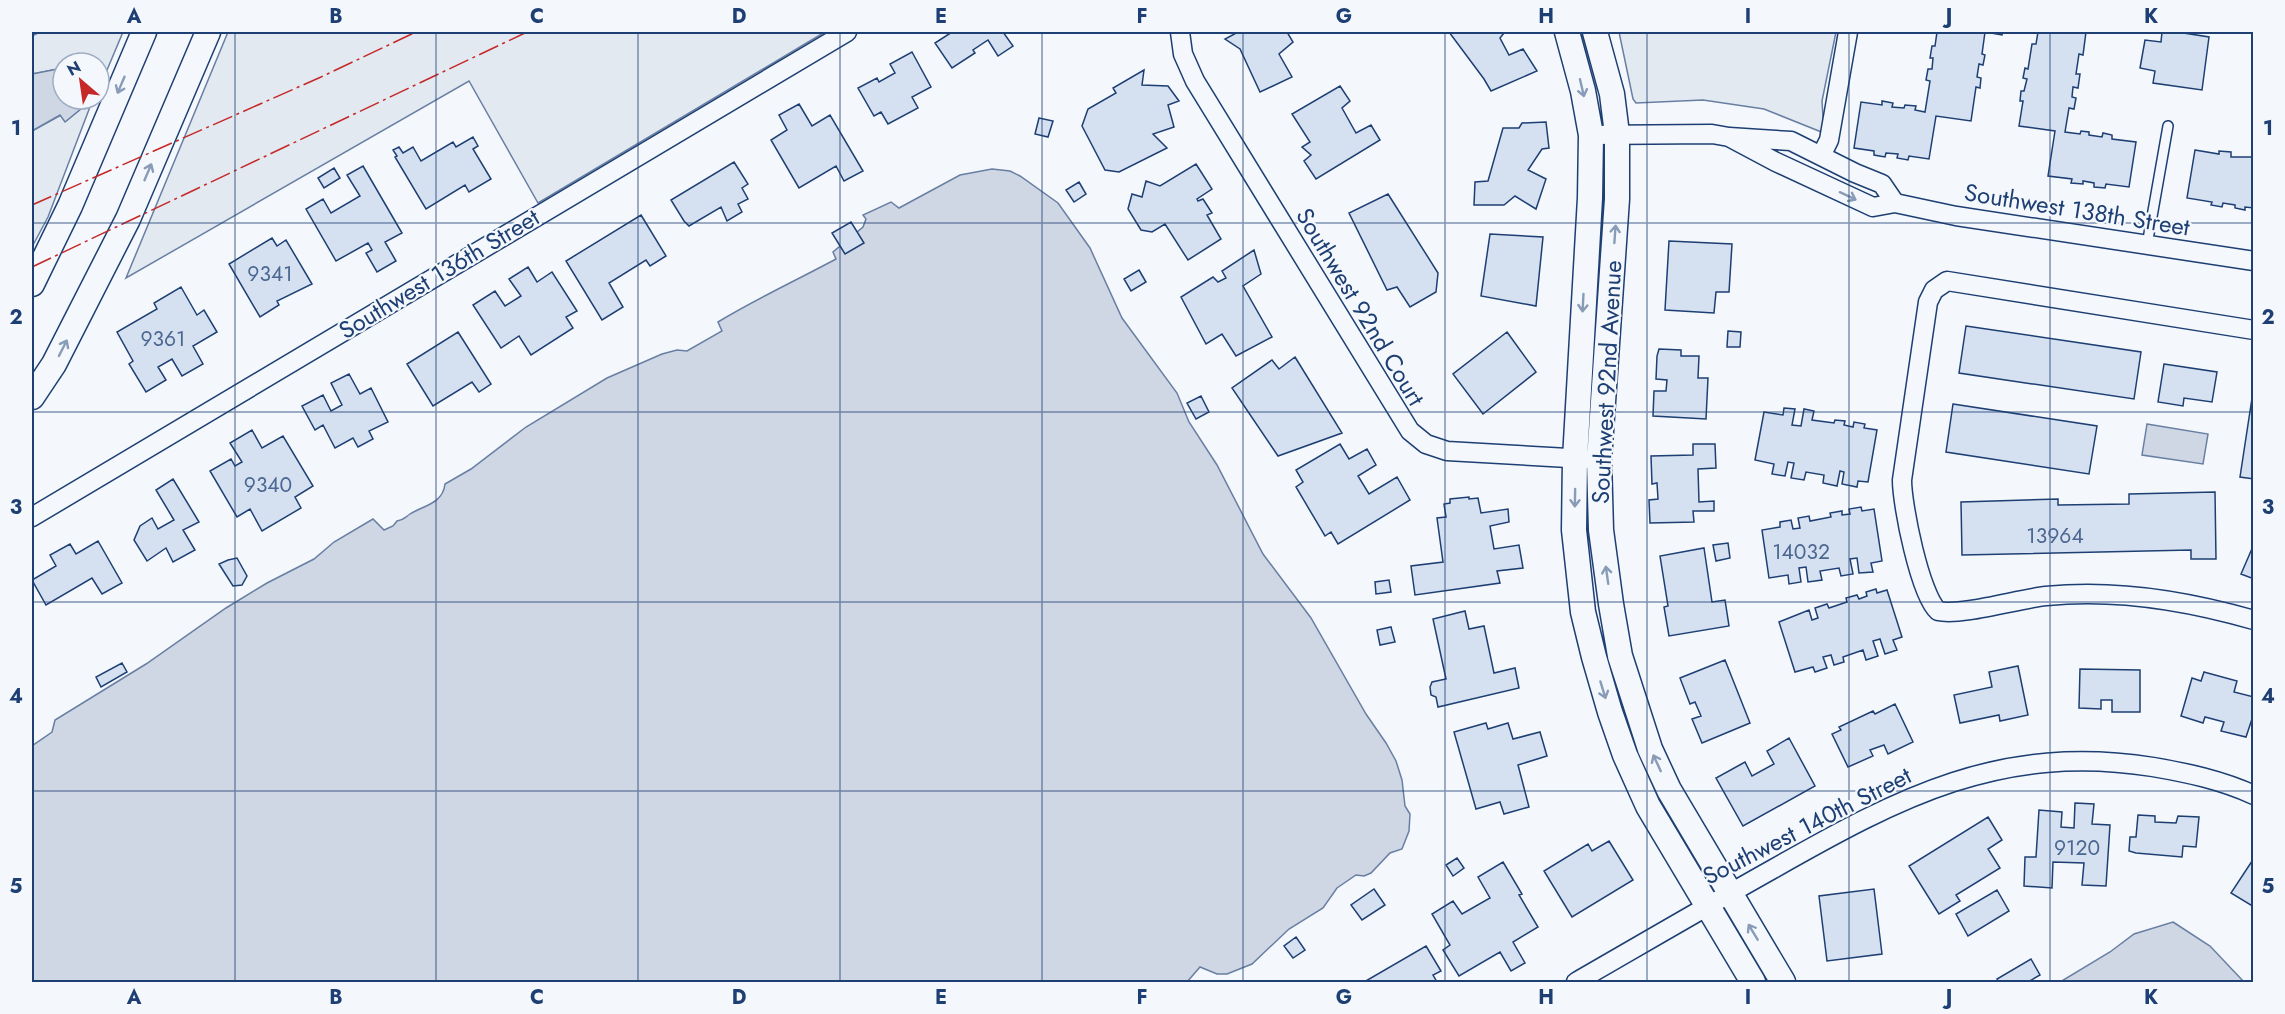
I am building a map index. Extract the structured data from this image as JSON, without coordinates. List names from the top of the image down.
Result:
{
  "streets": {
    "street": [
      "Southwest 138th Street",
      "Southwest 136th Street",
      "Southwest 92nd Court",
      "Southwest 92nd Avenue",
      "Southwest 140th Street"
    ]
  },
  "crossings": [
    ["Southwest 138th Street", "Southwest 92nd Avenue"],
    ["Southwest 92nd Court", "Southwest 92nd Avenue"],
    ["Southwest 92nd Avenue", "Southwest 140th Street"]
  ],
  "house_numbers": [
    "9341",
    "9361",
    "9340",
    "13964",
    "14032",
    "9120"
  ],
  "north": "top left",
  "grid": {
    "columns": [
      "A",
      "B",
      "C",
      "D",
      "E",
      "F",
      "G",
      "H",
      "I",
      "J",
      "K"
    ],
    "rows": [
      "1",
      "2",
      "3",
      "4",
      "5"
    ]
  }
}
